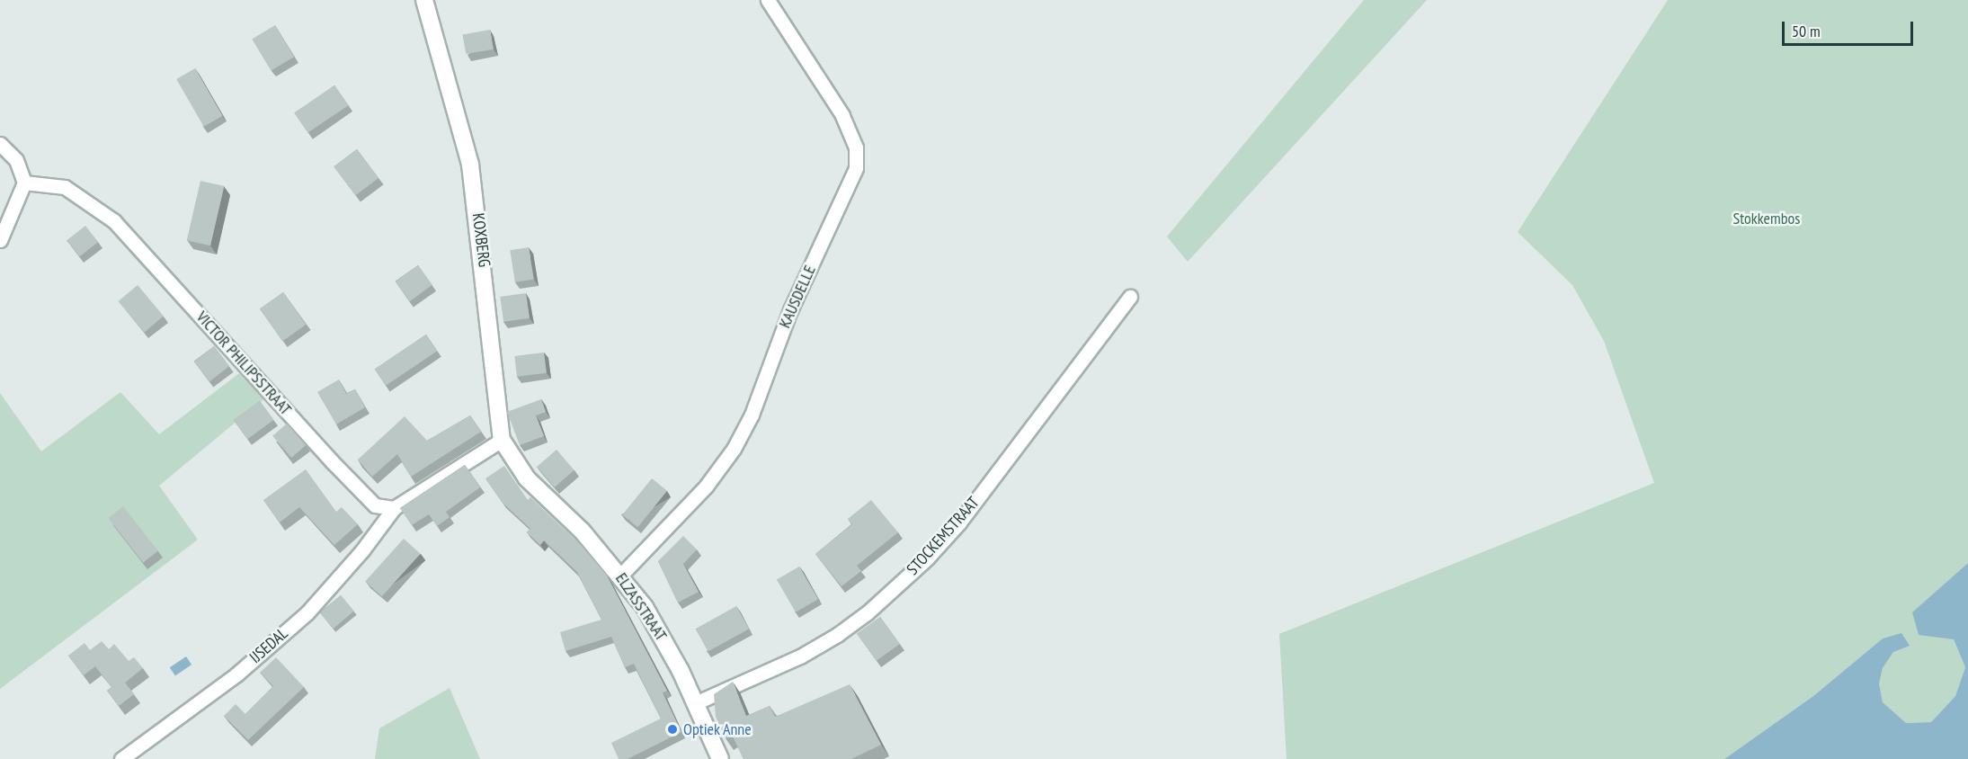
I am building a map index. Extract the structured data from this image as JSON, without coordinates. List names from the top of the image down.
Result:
{
  "streets": {
    "street": [
      "KOXBERG",
      "KAUSDELLE",
      "VICTOR PHILIPSSTRAAT",
      "STOCKEMSTRAAT",
      "ELZASSTRAAT",
      "IJSEDAL"
    ]
  },
  "crossings": [
    ["KOXBERG", "ELZASSTRAAT"],
    ["KAUSDELLE", "ELZASSTRAAT"],
    ["VICTOR PHILIPSSTRAAT", "IJSEDAL"],
    ["STOCKEMSTRAAT", "ELZASSTRAAT"]
  ],
  "parks": ["Stokkembos"],
  "places": ["Optiek Anne"],
  "scale_bar": "50 m"
}
